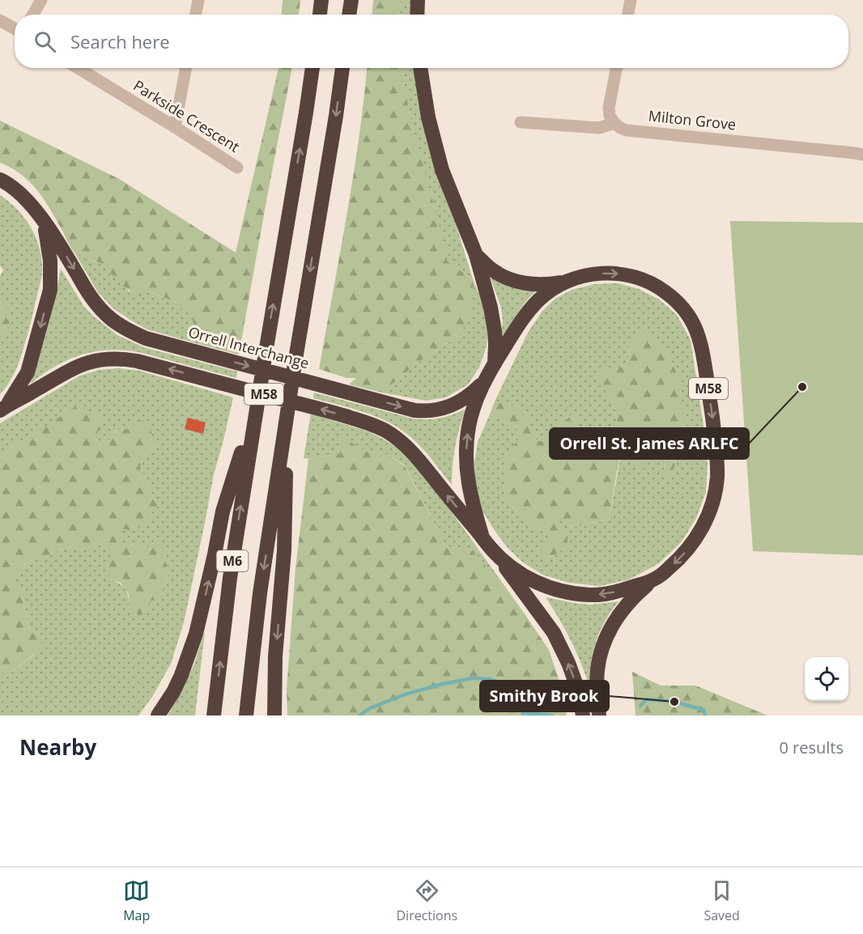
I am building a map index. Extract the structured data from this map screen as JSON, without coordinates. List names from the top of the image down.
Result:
{
  "streets": {
    "highway": ["Orrell Interchange", "M58", "M6"],
    "street": ["Parkside Crescent", "Milton Grove"]
  },
  "crossings": [
    ["Orrell Interchange", "M58"]
  ],
  "places": ["Orrell St. James ARLFC", "Smithy Brook"],
  "page": {
    "search": "Search here",
    "heading": ["Nearby", "0 results"],
    "nav": ["Map", "Directions", "Saved"]
  }
}
